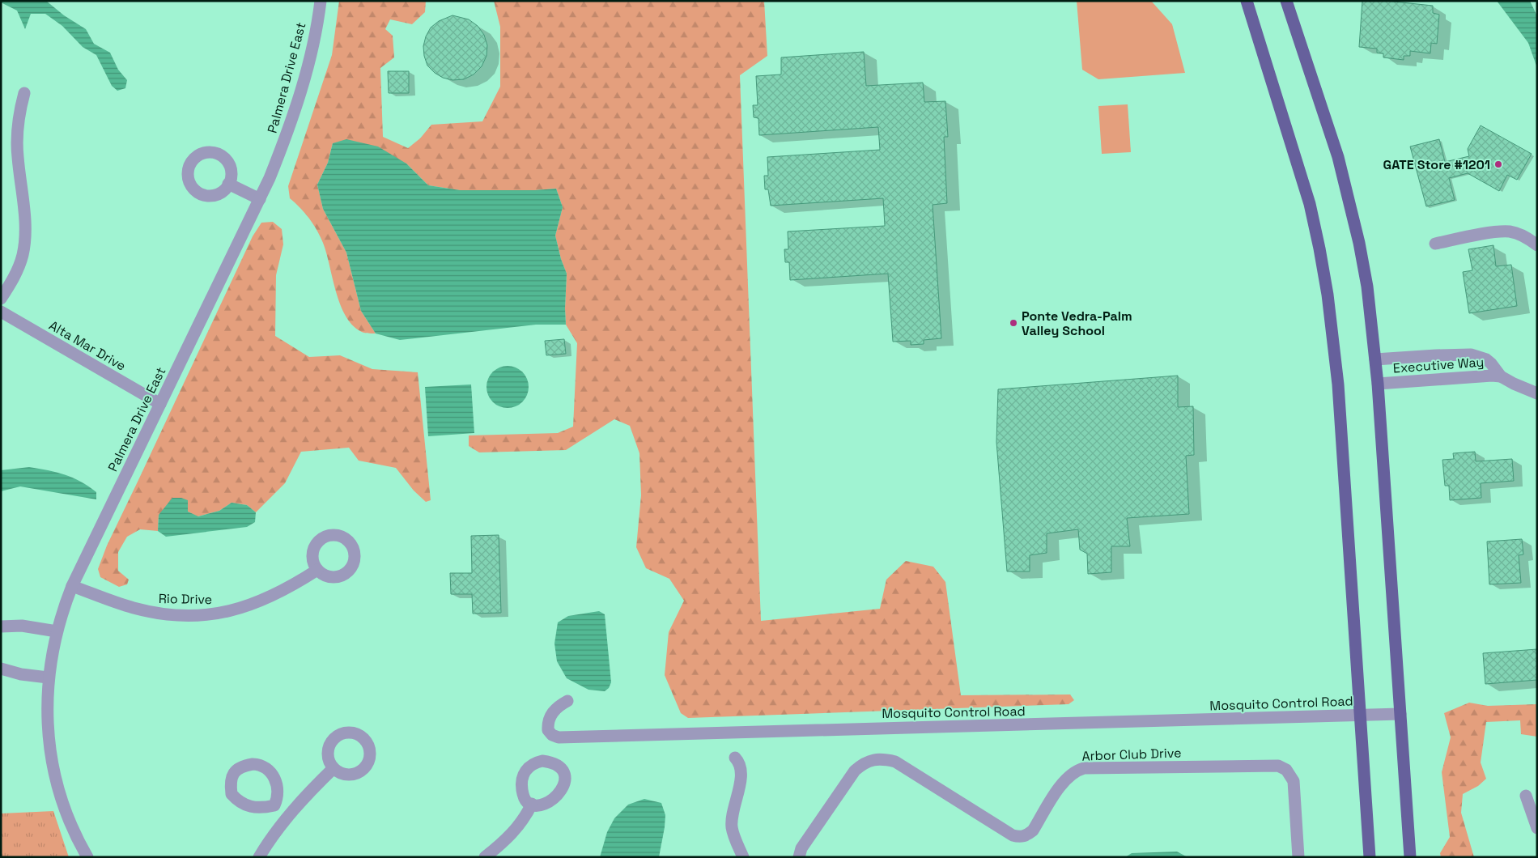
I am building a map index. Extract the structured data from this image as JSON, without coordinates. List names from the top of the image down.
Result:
{
  "streets": {
    "street": [
      "Palmera Drive East",
      "Alta Mar Drive",
      "Executive Way",
      "Rio Drive",
      "Mosquito Control Road",
      "Arbor Club Drive"
    ]
  },
  "crossings": [
    ["Palmera Drive East", "Alta Mar Drive"],
    ["Palmera Drive East", "Rio Drive"]
  ],
  "places": ["GATE Store #1201", "Ponte Vedra-Palm Valley School"]
}
